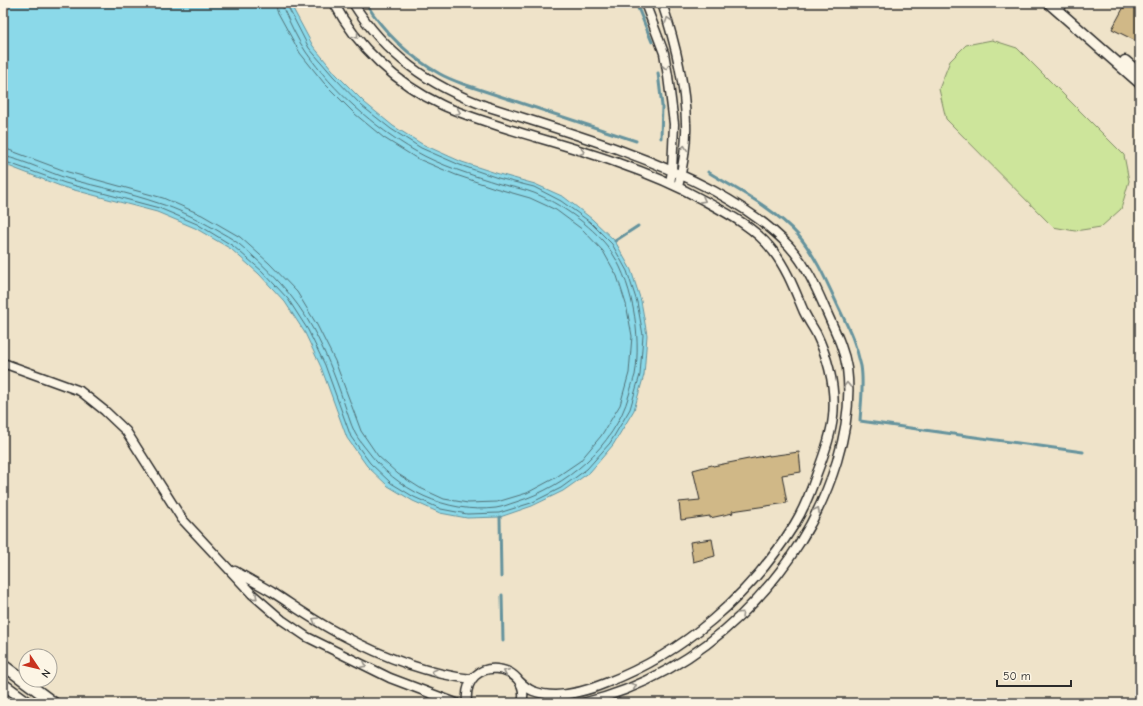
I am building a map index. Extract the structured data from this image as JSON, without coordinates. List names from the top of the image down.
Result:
{
  "scale_bar": "50 m",
  "north": "bottom right"
}
